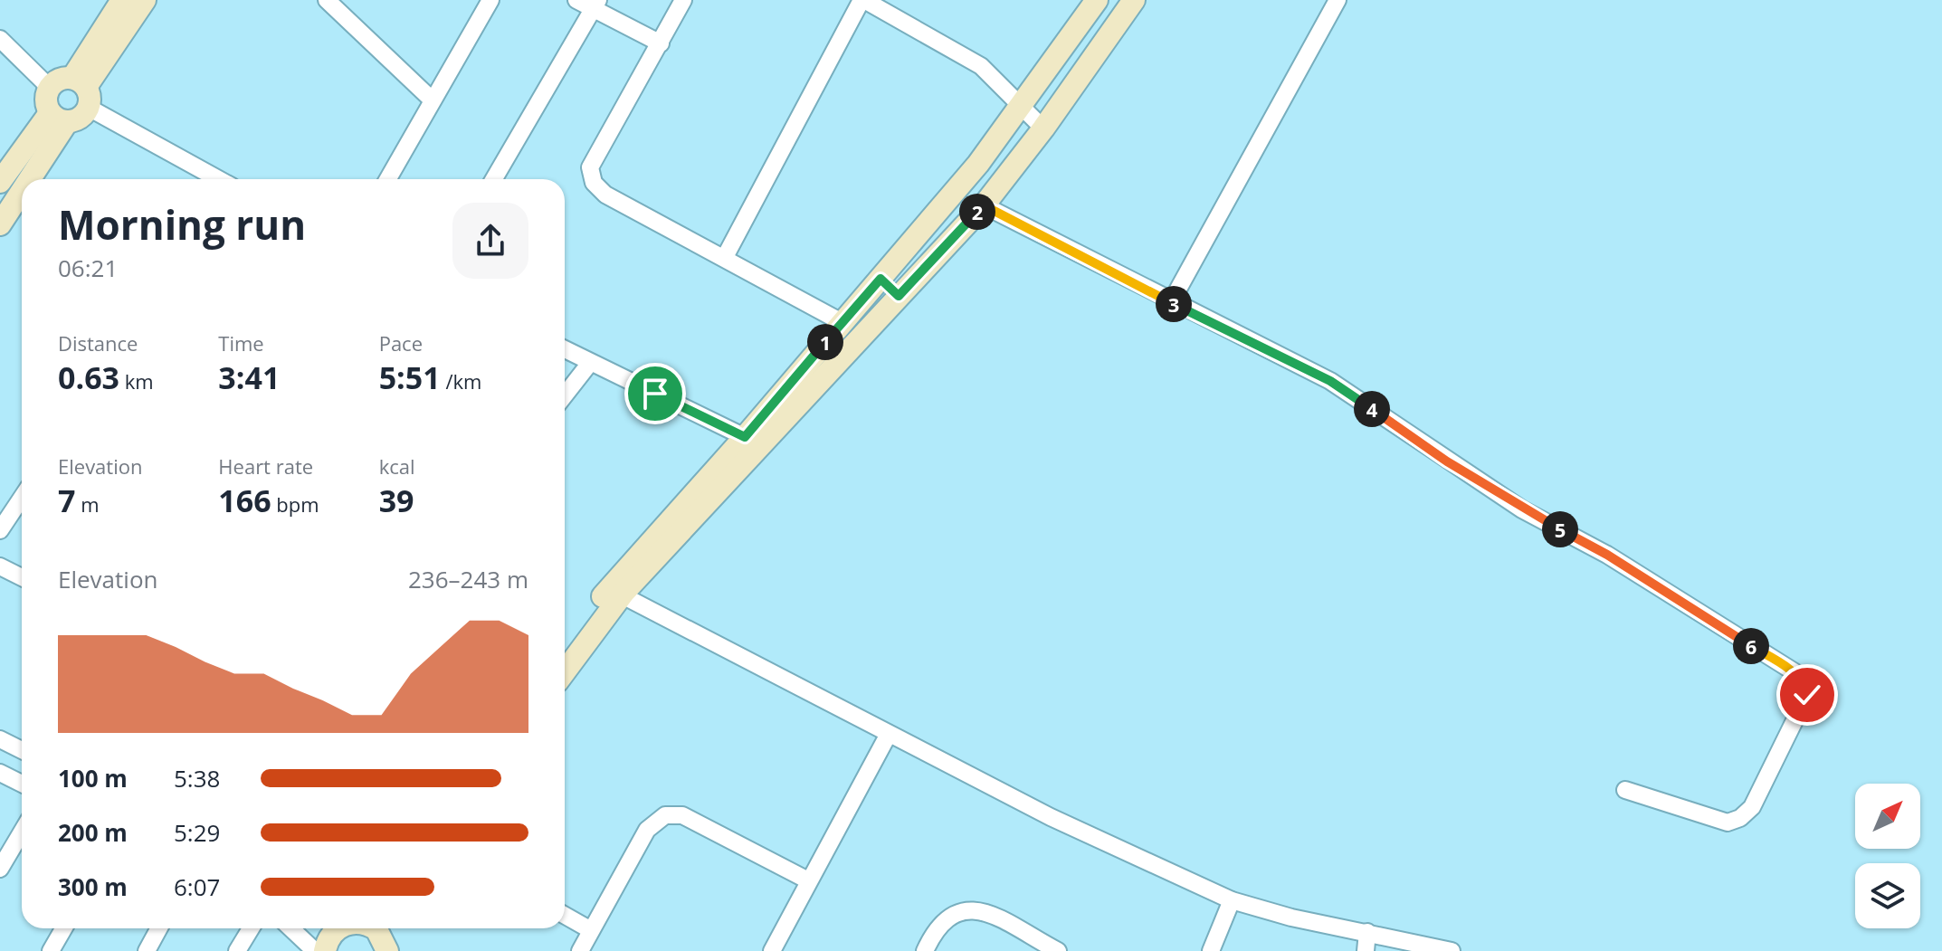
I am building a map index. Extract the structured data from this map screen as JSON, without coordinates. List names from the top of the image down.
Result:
{
  "north": "top right",
  "page": {
    "heading": ["Morning run", "06:21"],
    "pins": [
      "2",
      "3",
      "1",
      "4",
      "5",
      "6"
    ],
    "stats": [
      ["Distance", "0.63 km"],
      ["Time", "3:41"],
      ["Pace", "5:51 /km"],
      ["Elevation", "7 m"],
      ["Heart rate", "166 bpm"],
      ["kcal", "39"]
    ],
    "chart": ["Elevation", "236–243 m"],
    "list": [
      {
        "name": "100 m",
        "note": "5:38"
      },
      {
        "name": "200 m",
        "note": "5:29"
      },
      {
        "name": "300 m",
        "note": "6:07"
      }
    ]
  }
}
